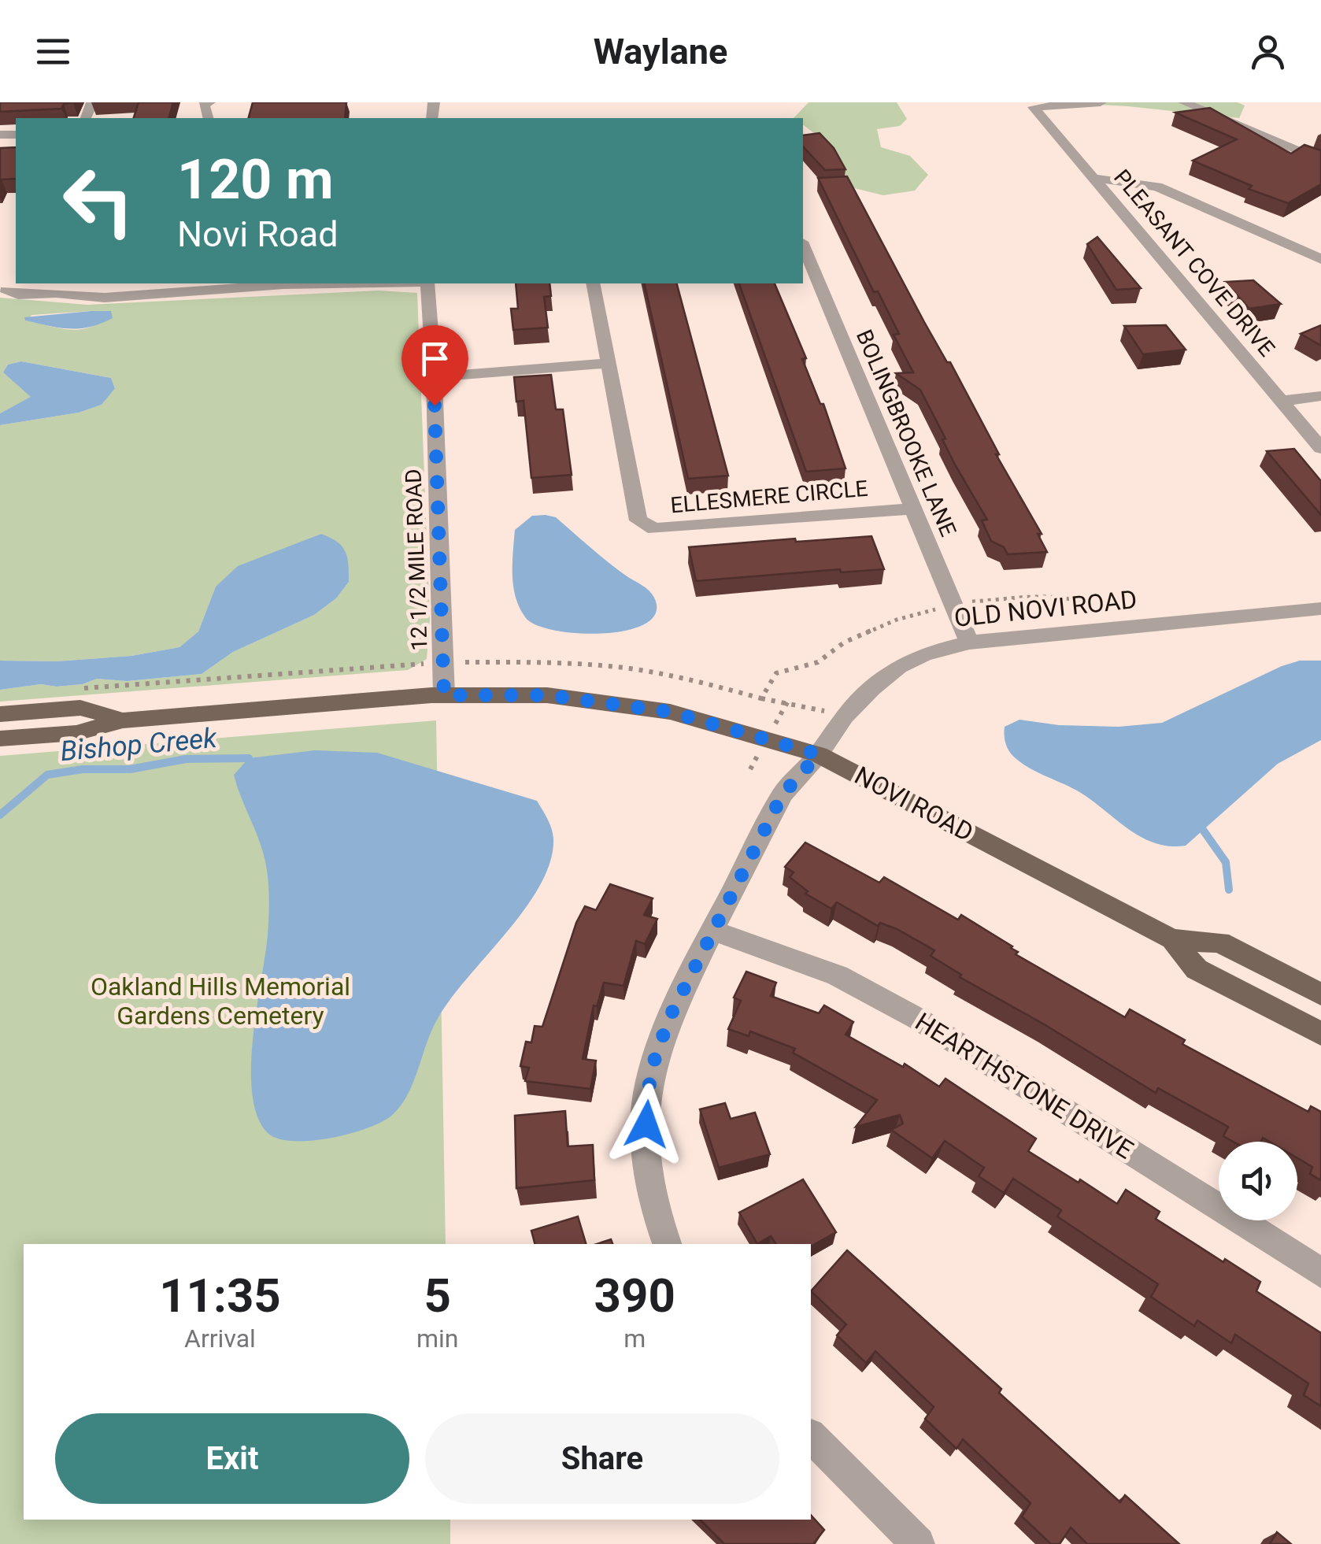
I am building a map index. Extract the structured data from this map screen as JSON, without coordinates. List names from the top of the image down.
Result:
{
  "streets": {
    "main road": ["NOVI ROAD"],
    "street": [
      "PLEASANT COVE DRIVE",
      "BOLINGBROOKE LANE",
      "ELLESMERE CIRCLE",
      "12 1/2 MILE ROAD",
      "OLD NOVI ROAD",
      "HEARTHSTONE DRIVE"
    ]
  },
  "crossings": [
    ["BOLINGBROOKE LANE", "ELLESMERE CIRCLE"],
    ["BOLINGBROOKE LANE", "OLD NOVI ROAD"],
    ["12 1/2 MILE ROAD", "NOVI ROAD"],
    ["OLD NOVI ROAD", "NOVI ROAD"],
    ["OLD NOVI ROAD", "HEARTHSTONE DRIVE"]
  ],
  "water": ["Bishop Creek"],
  "parks": ["Oakland Hills Memorial Gardens Cemetery"],
  "page": {
    "header": "Waylane",
    "turn": ["120 m", "Novi Road"],
    "eta": [
      "11:35",
      "Arrival",
      "5",
      "min",
      "390",
      "m"
    ],
    "buttons": ["Exit", "Share"]
  }
}
